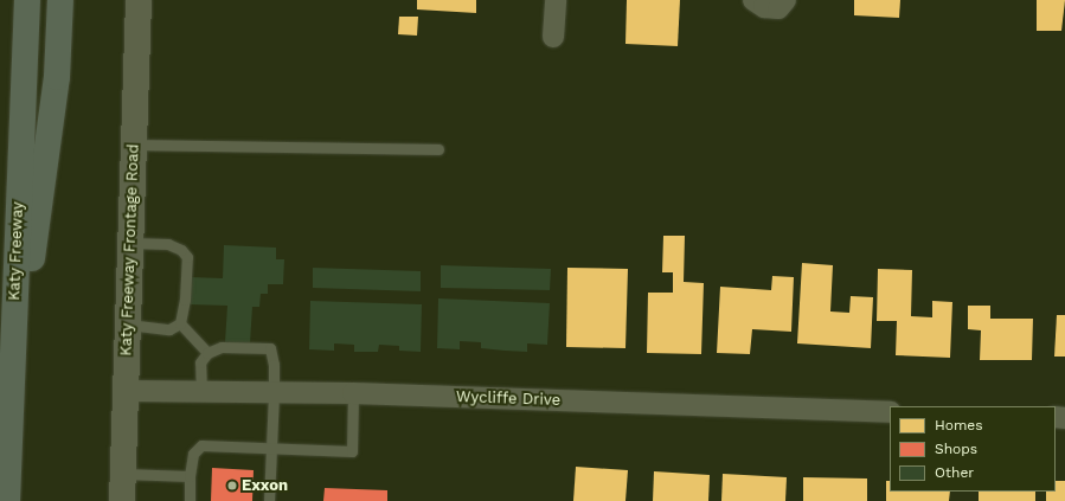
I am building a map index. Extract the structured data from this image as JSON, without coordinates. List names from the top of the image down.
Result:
{
  "streets": {
    "highway": ["Katy Freeway"],
    "main road": ["Katy Freeway Frontage Road"],
    "street": ["Wycliffe Drive"]
  },
  "crossings": [
    ["Katy Freeway Frontage Road", "Wycliffe Drive"]
  ],
  "places": ["Exxon"],
  "legend": ["Homes", "Shops", "Other"]
}
